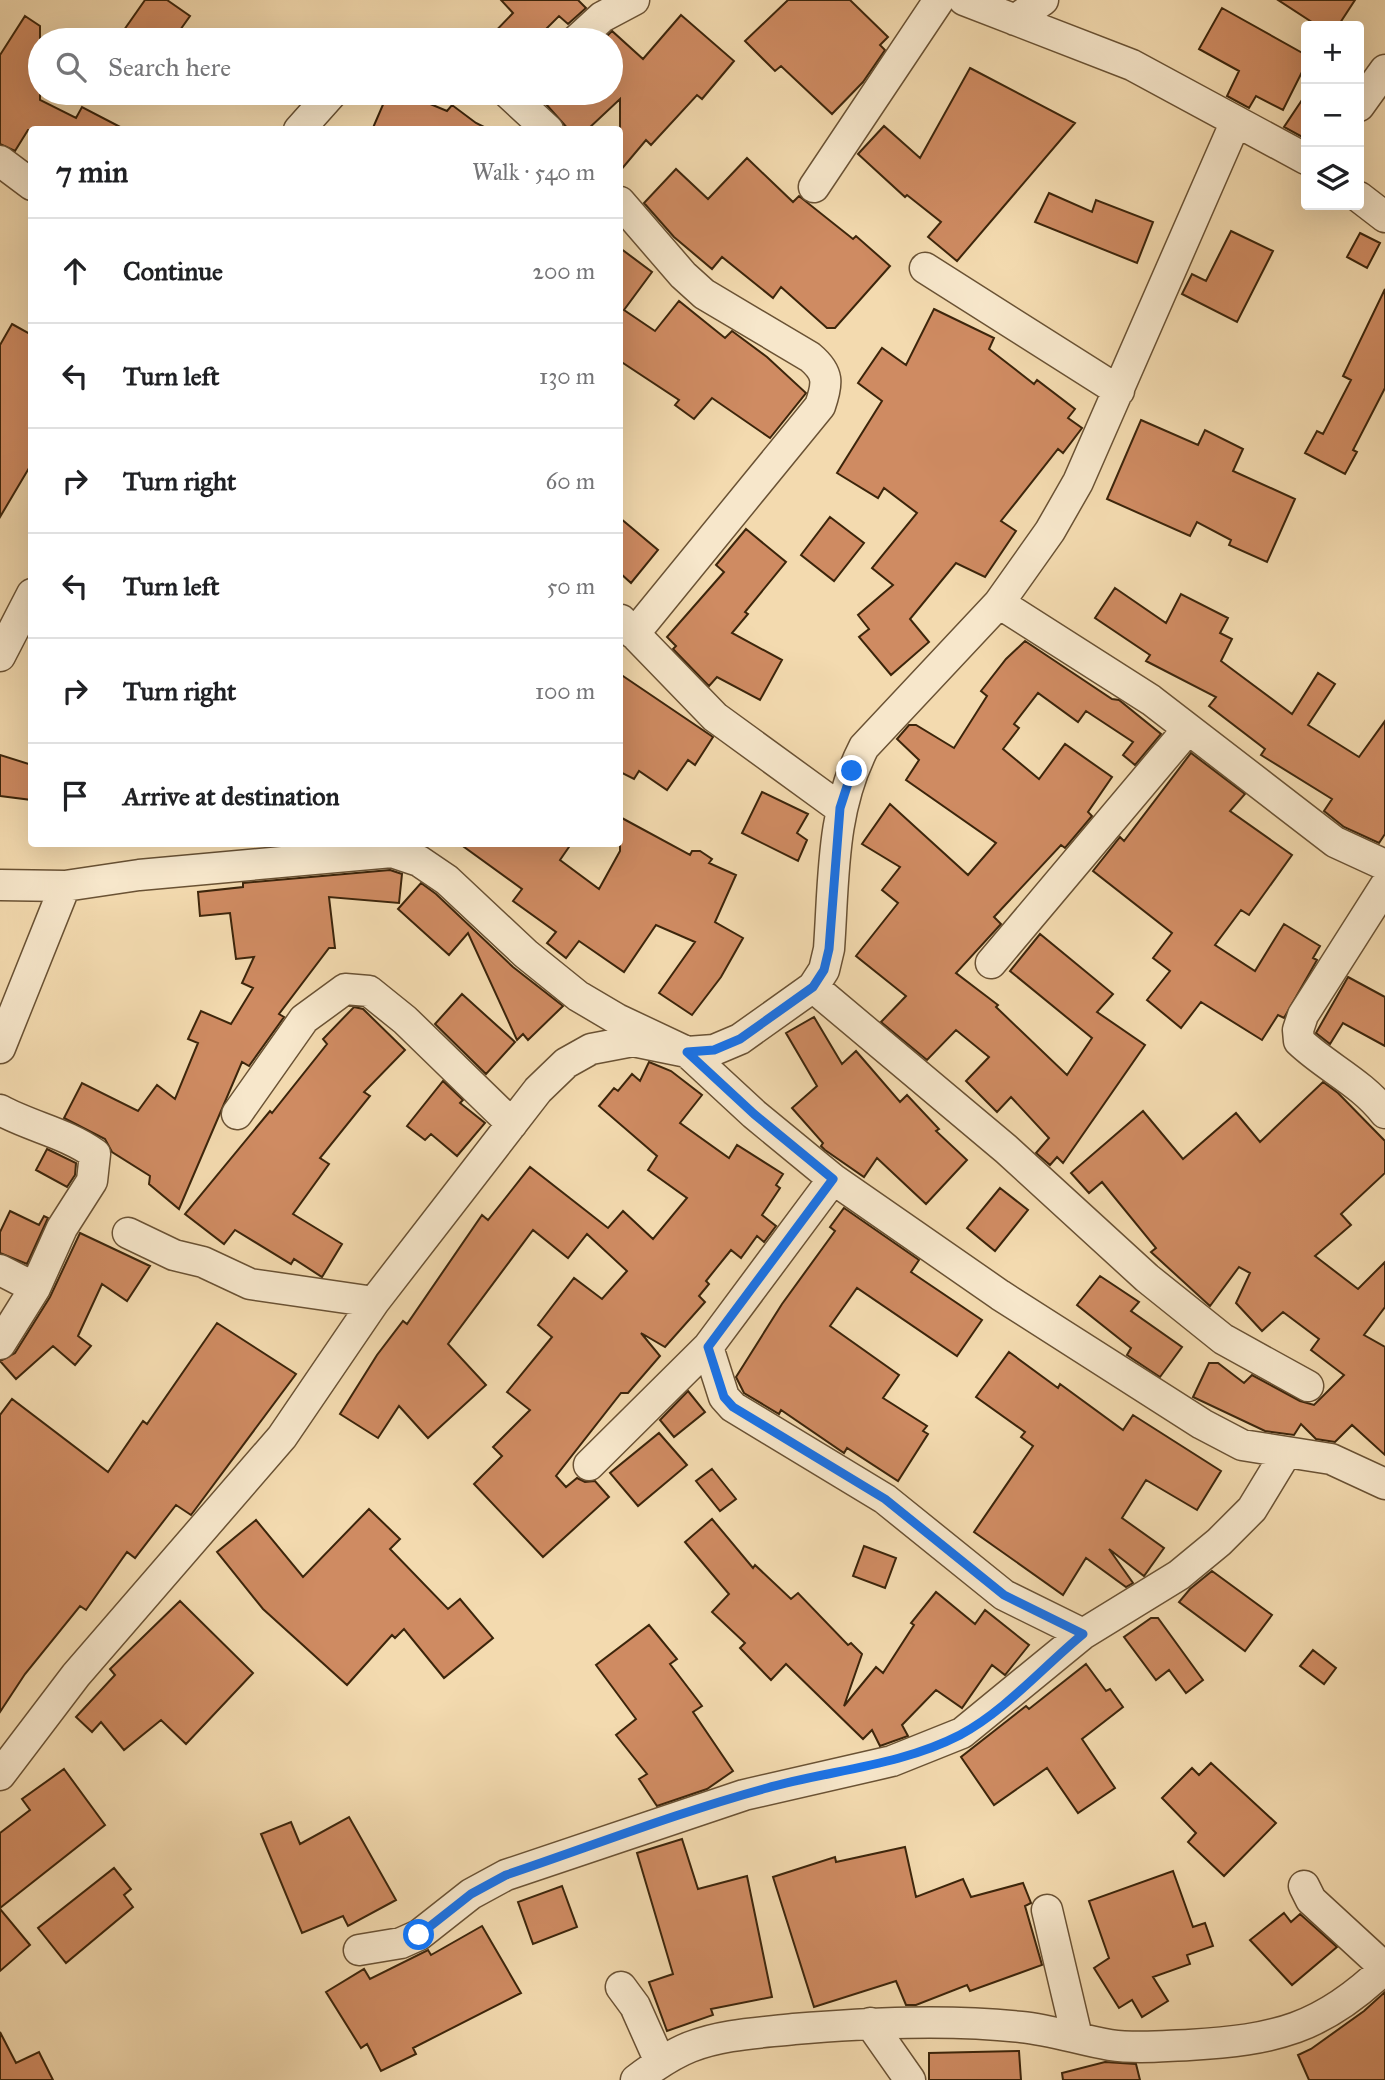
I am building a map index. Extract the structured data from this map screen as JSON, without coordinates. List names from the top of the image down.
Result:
{
  "page": {
    "map_buttons": ["+", "−"],
    "search": "Search here",
    "heading": ["7 min", "Walk · 540 m"],
    "list": [
      ["Continue", "200 m"],
      ["Turn left", "130 m"],
      ["Turn right", "60 m"],
      ["Turn left", "50 m"],
      ["Turn right", "100 m"],
      "Arrive at destination"
    ]
  }
}
